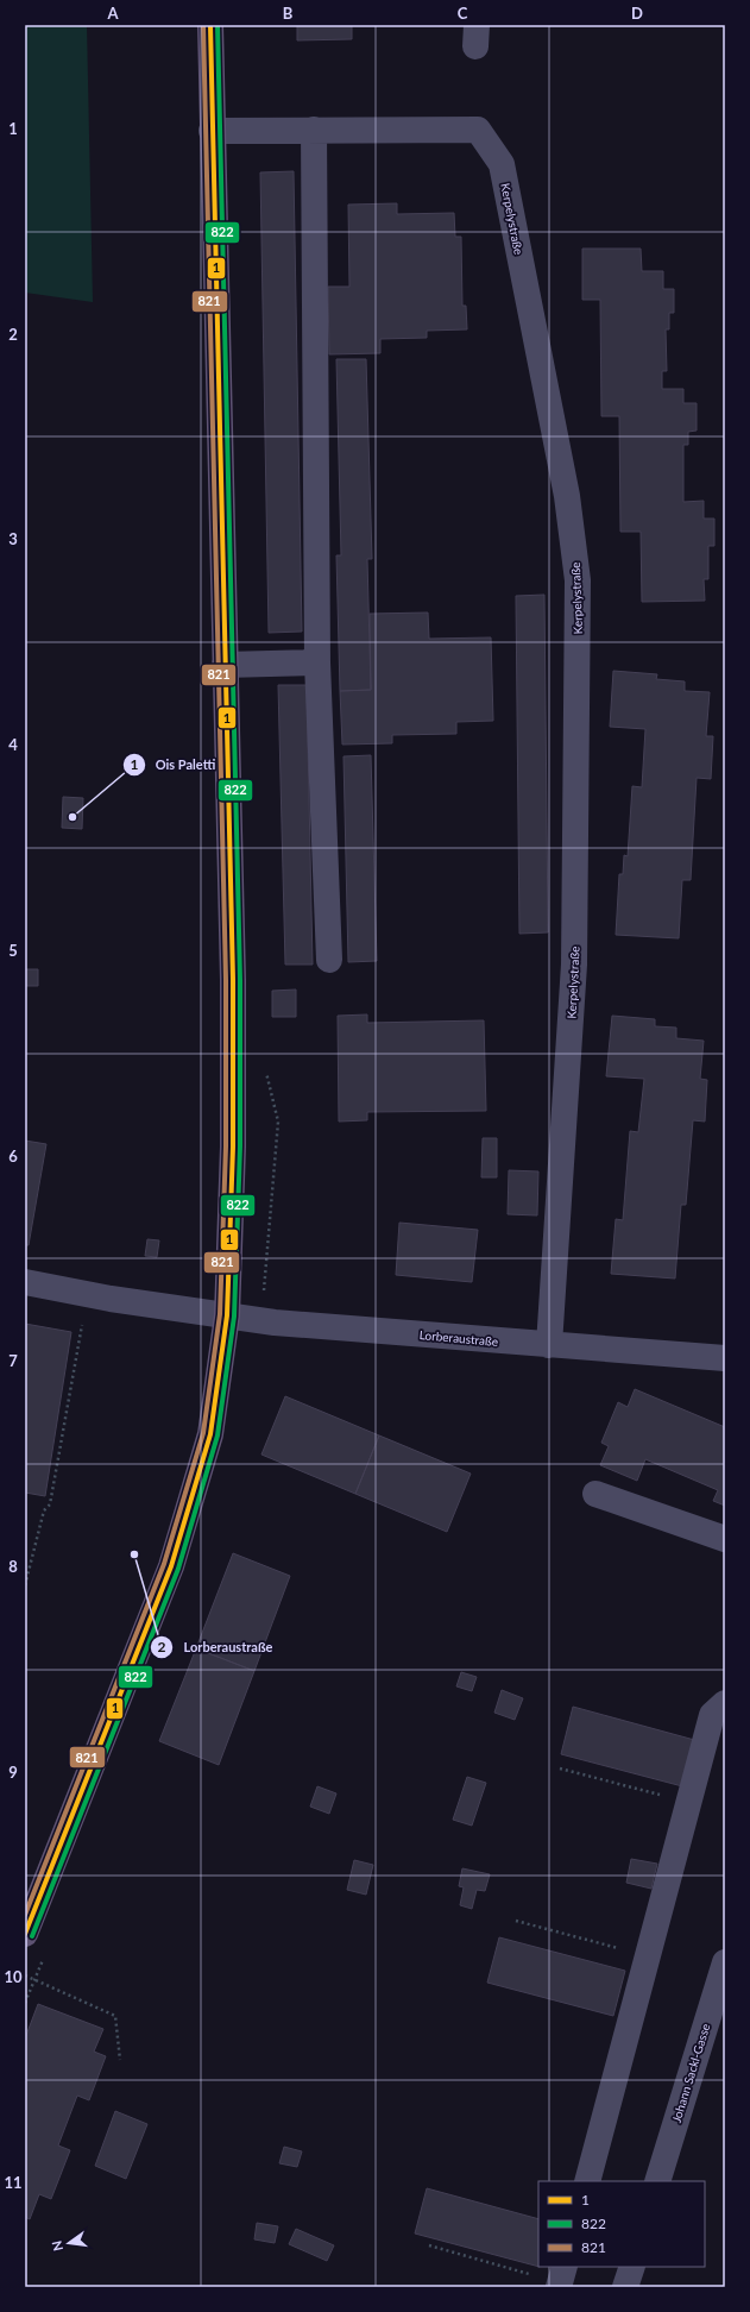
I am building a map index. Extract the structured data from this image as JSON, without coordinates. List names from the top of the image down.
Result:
{
  "streets": {
    "street": ["Kerpelystraße", "Lorberaustraße", "Johann Sackl-Gasse"]
  },
  "crossings": [
    ["Kerpelystraße", "Lorberaustraße"]
  ],
  "places": ["Ois Paletti", "Lorberaustraße"],
  "lines": ["transit line 1", "transit line 822", "transit line 821"],
  "legend": ["1", "822", "821"],
  "north": "left",
  "grid": {
    "columns": [
      "A",
      "B",
      "C",
      "D"
    ],
    "rows": [
      "1",
      "2",
      "3",
      "4",
      "5",
      "6",
      "7",
      "8",
      "9",
      "10",
      "11"
    ]
  }
}
